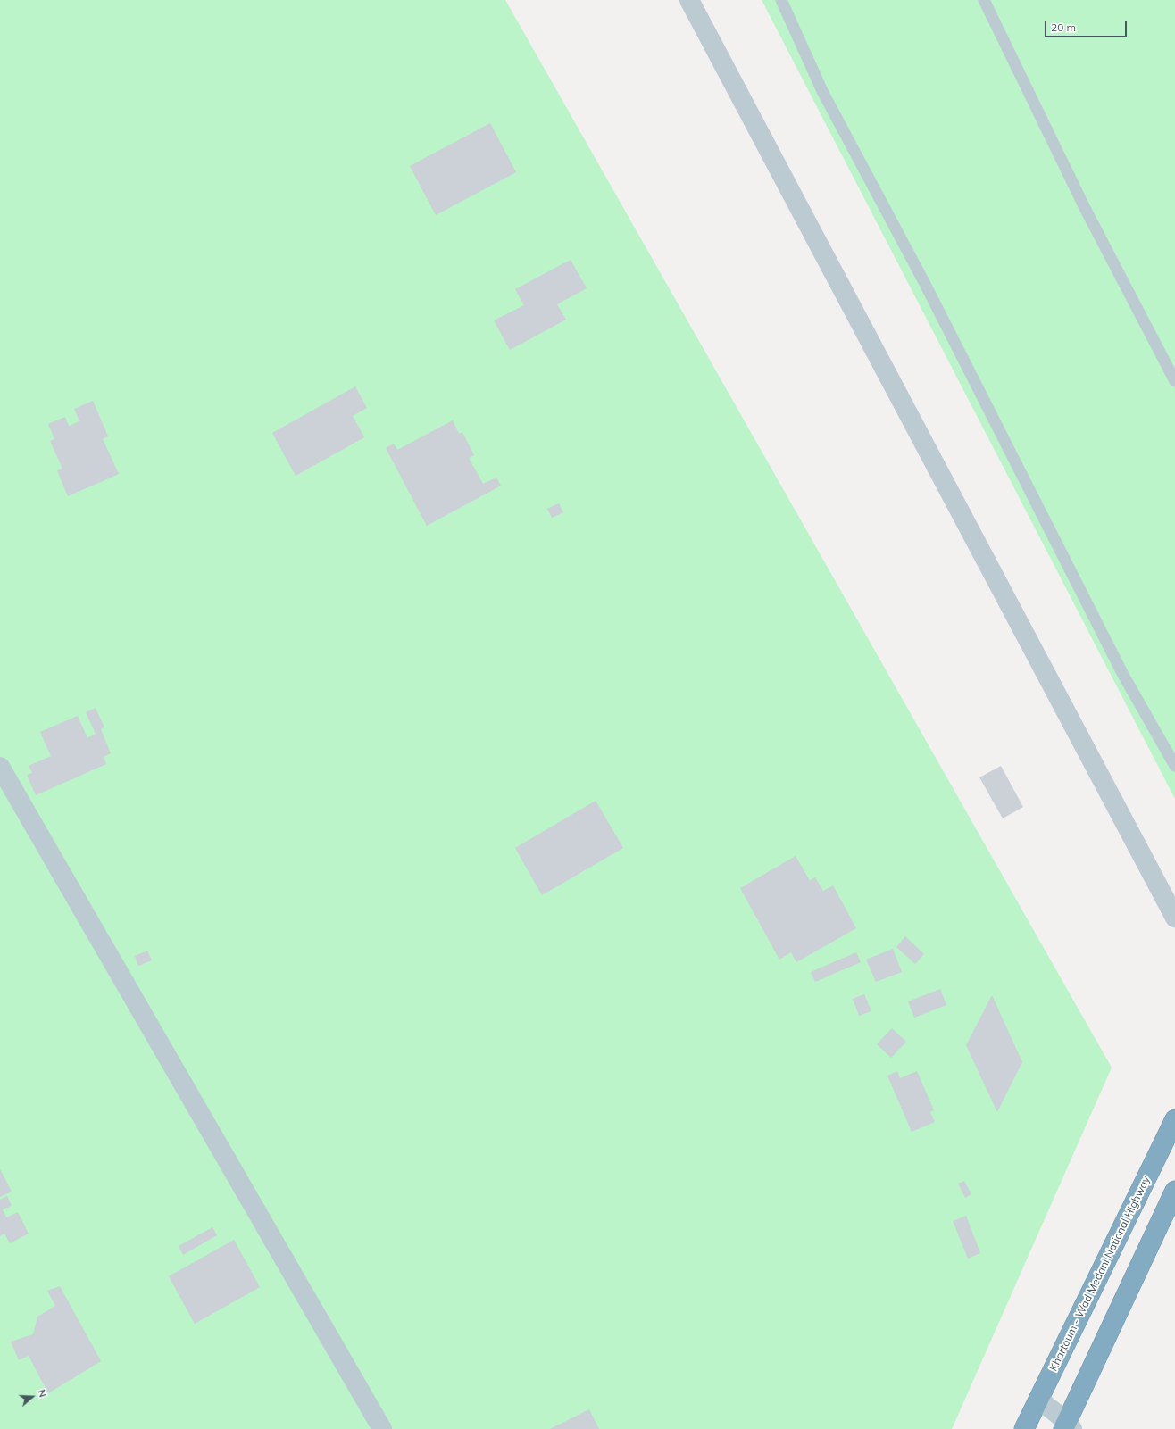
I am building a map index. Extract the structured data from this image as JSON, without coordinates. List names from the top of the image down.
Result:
{
  "streets": {
    "highway": ["Khartoum - Wad Medani National Highway"]
  },
  "scale_bar": "20 m",
  "north": "right"
}
